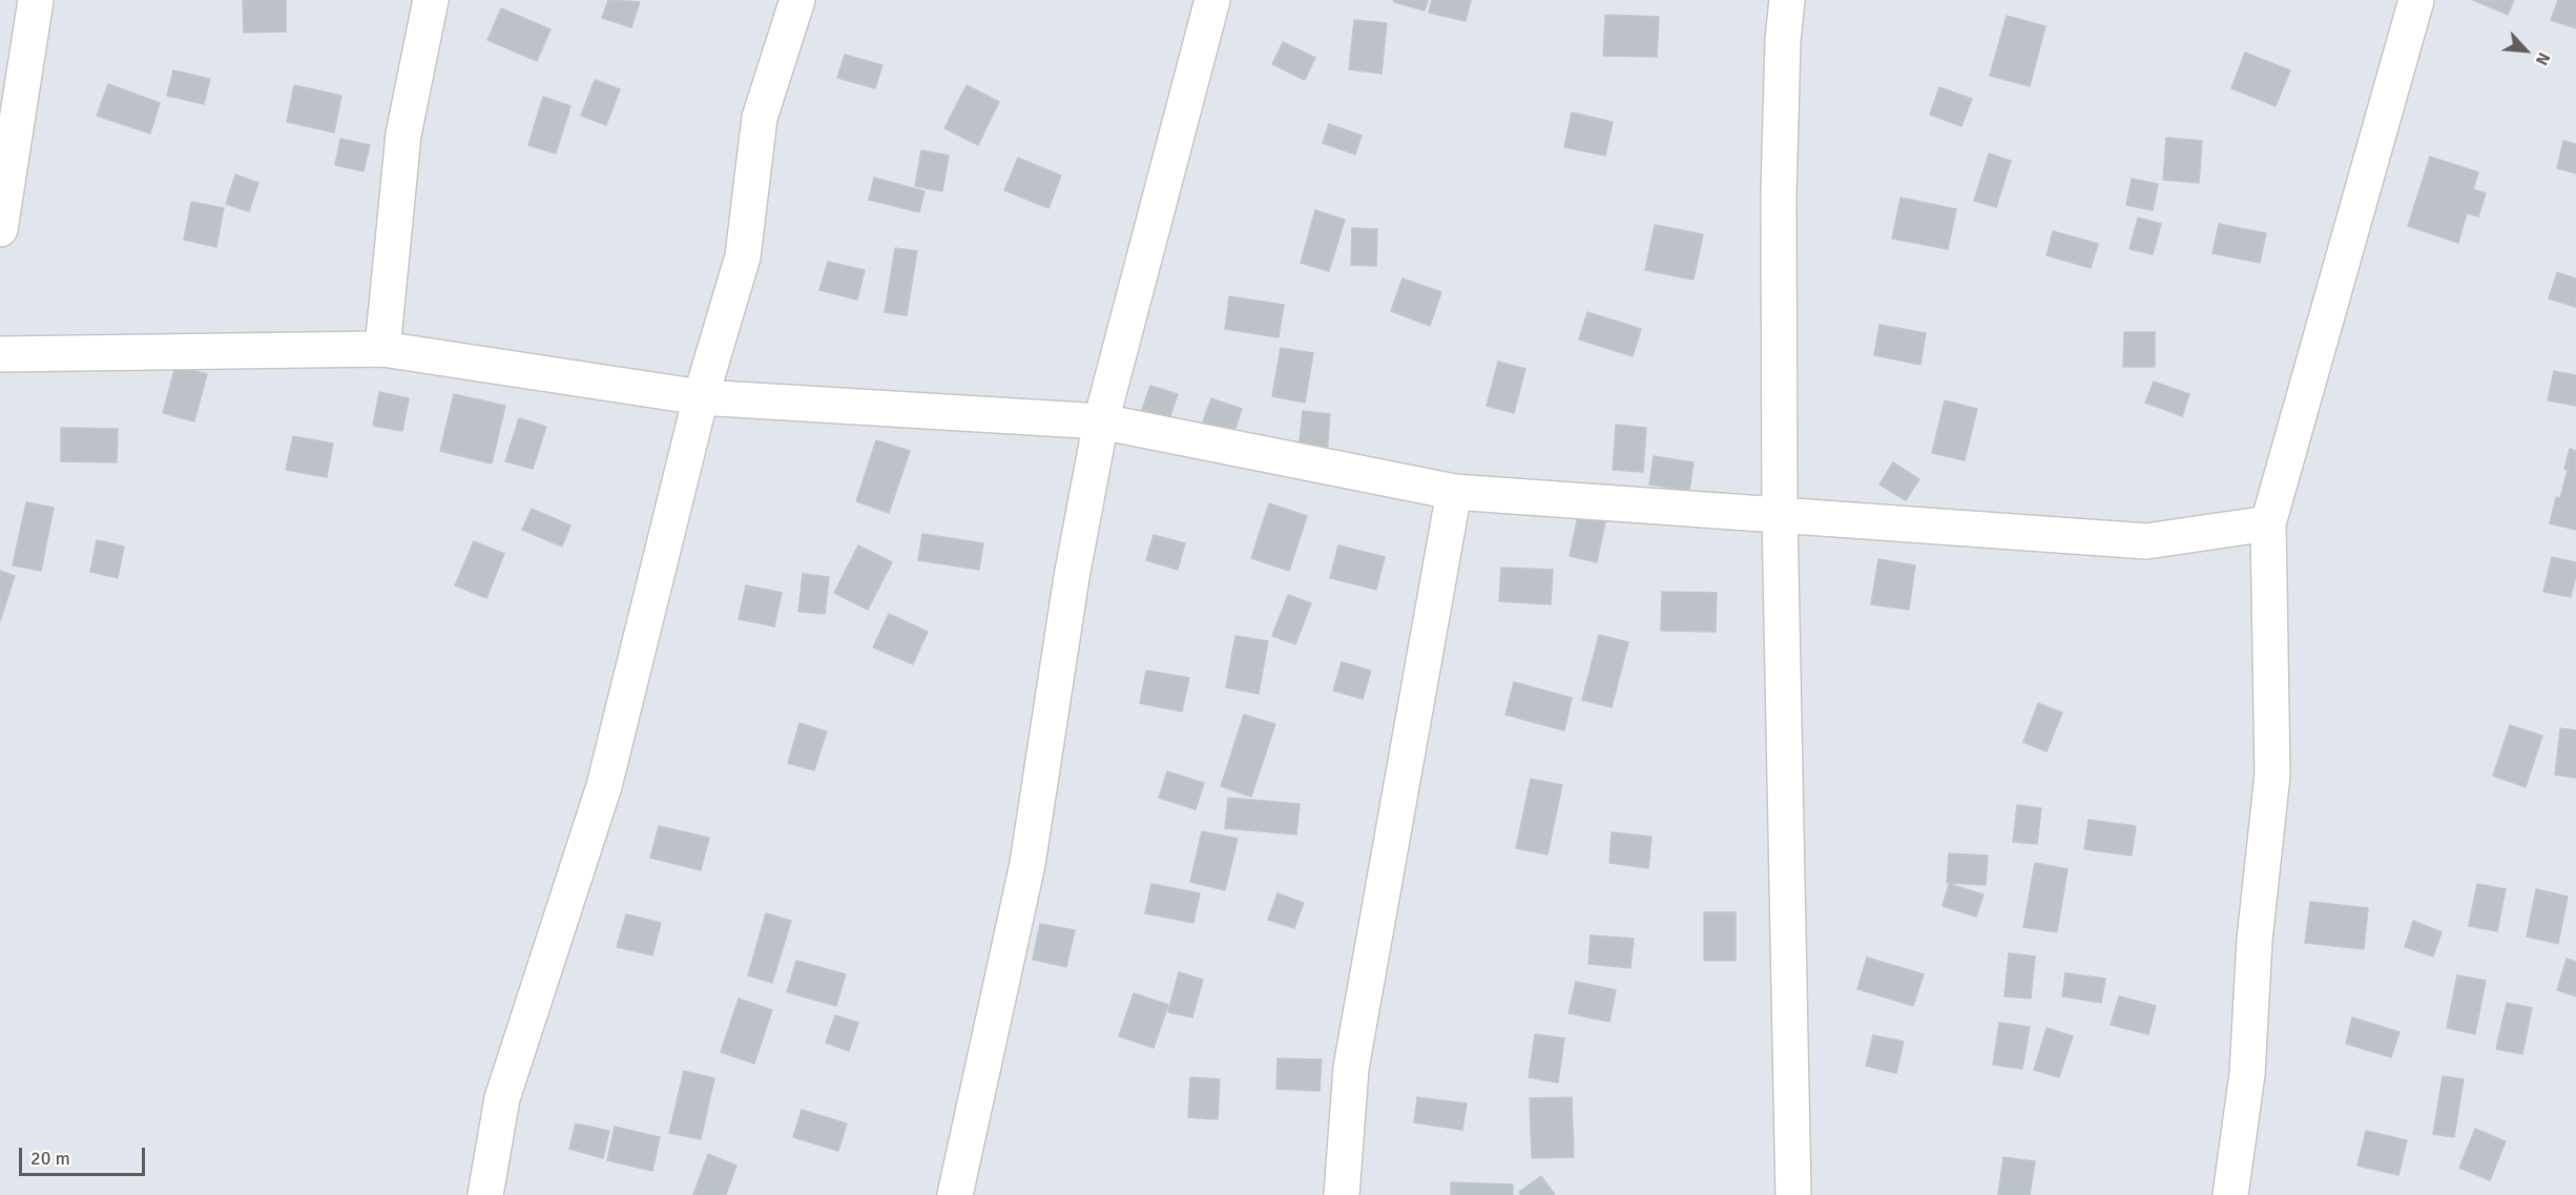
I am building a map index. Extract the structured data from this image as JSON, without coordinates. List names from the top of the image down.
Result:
{
  "scale_bar": "20 m",
  "north": "bottom right"
}
